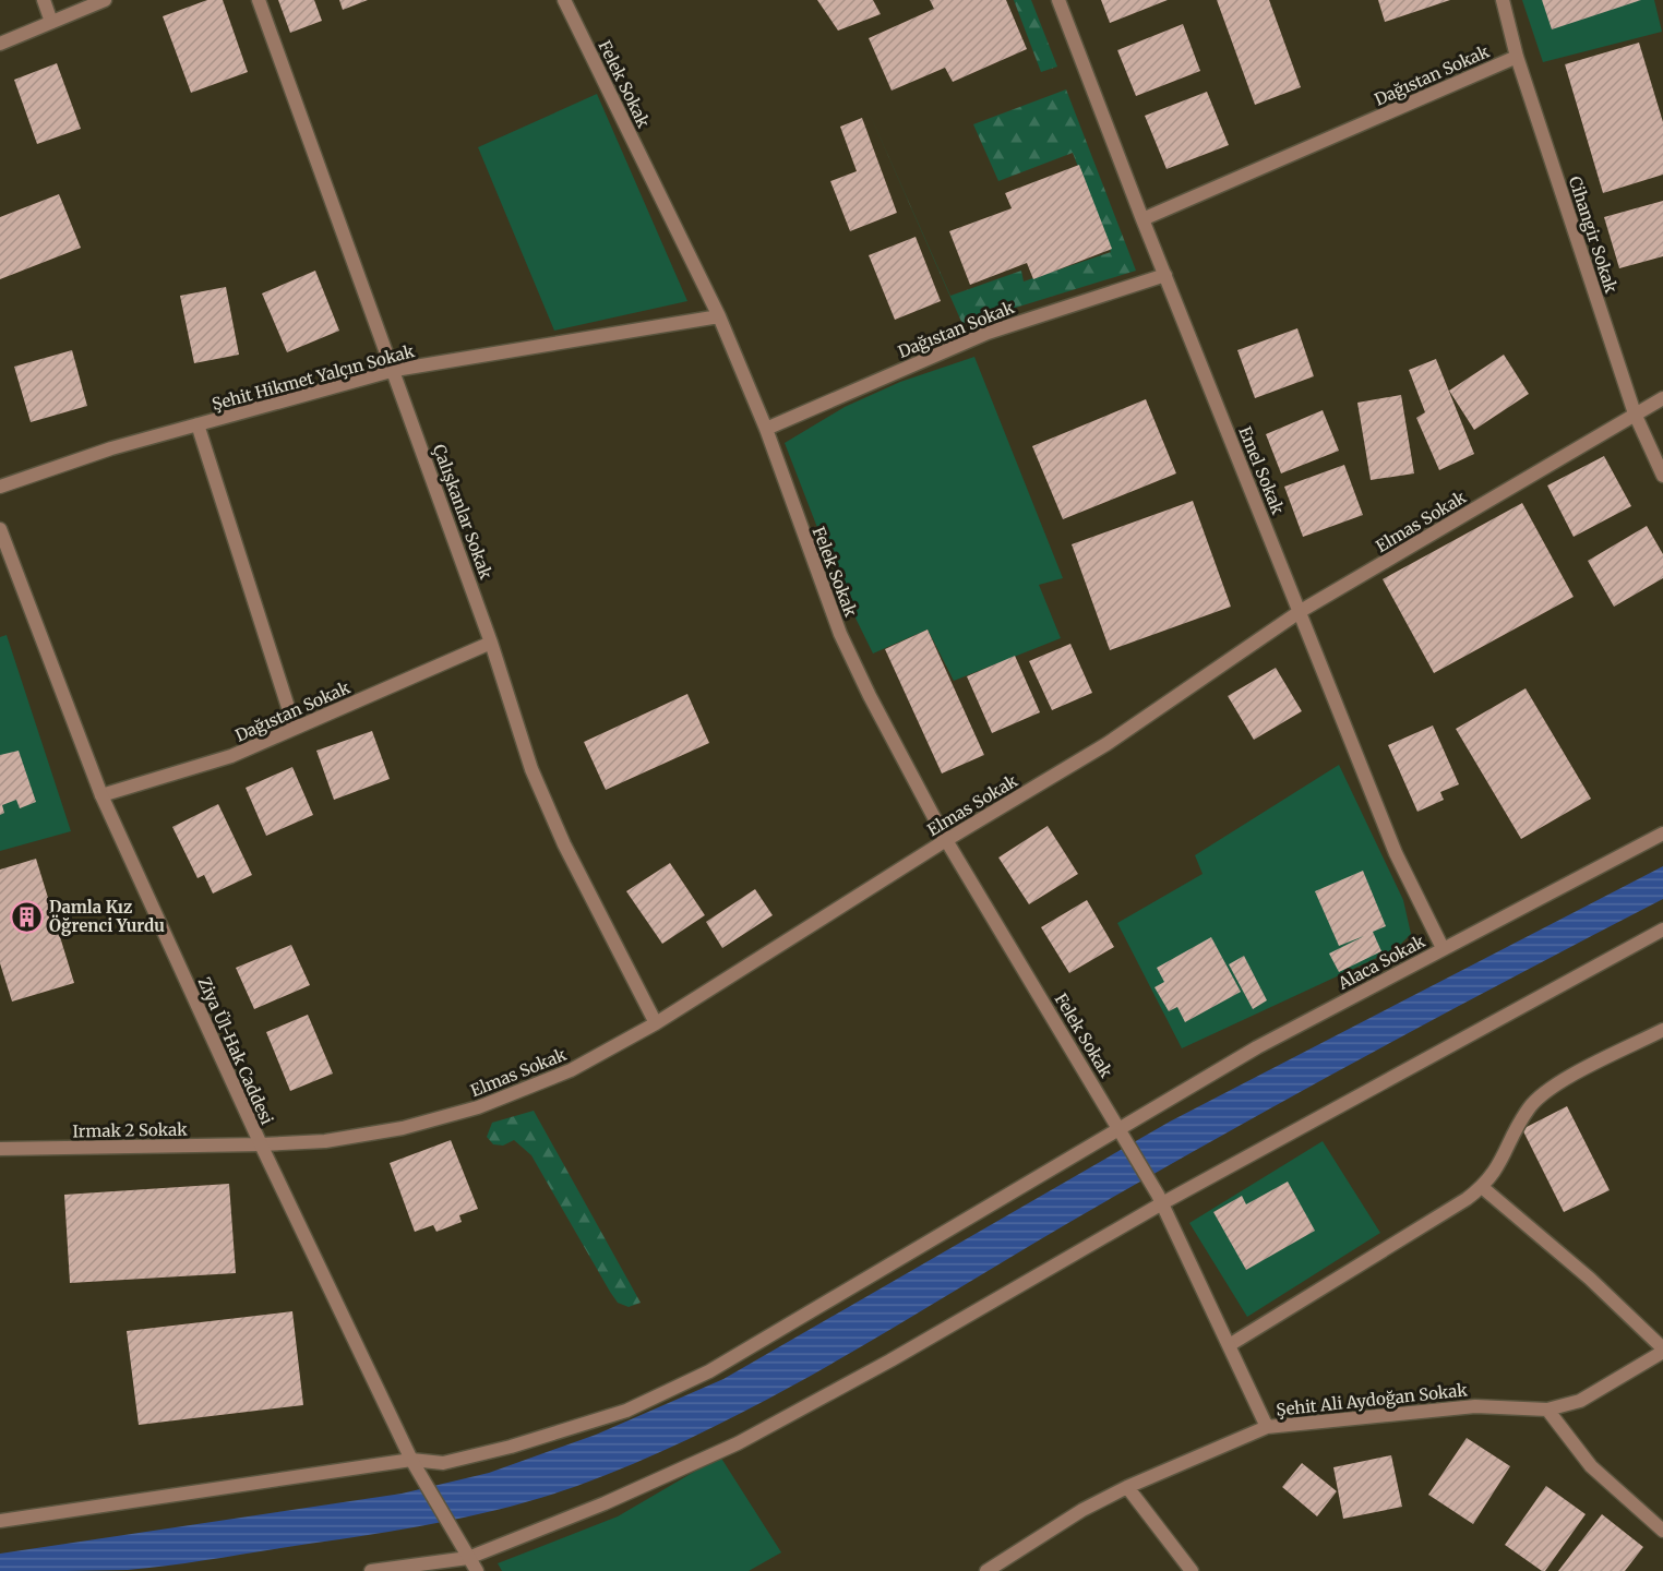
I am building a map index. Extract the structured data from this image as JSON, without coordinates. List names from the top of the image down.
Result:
{
  "streets": {
    "street": [
      "Dağıstan Sokak",
      "Felek Sokak",
      "Cihangir Sokak",
      "Şehit Hikmet Yalçın Sokak",
      "Emel Sokak",
      "Çalışkanlar Sokak",
      "Elmas Sokak",
      "Alaca Sokak",
      "Ziya Ül-Hak Caddesi",
      "Irmak 2 Sokak",
      "Şehit Ali Aydoğan Sokak"
    ]
  },
  "crossings": [
    ["Dağıstan Sokak", "Felek Sokak"],
    ["Dağıstan Sokak", "Cihangir Sokak"],
    ["Dağıstan Sokak", "Emel Sokak"],
    ["Dağıstan Sokak", "Çalışkanlar Sokak"],
    ["Dağıstan Sokak", "Ziya Ül-Hak Caddesi"],
    ["Felek Sokak", "Şehit Hikmet Yalçın Sokak"],
    ["Felek Sokak", "Elmas Sokak"],
    ["Felek Sokak", "Alaca Sokak"],
    ["Cihangir Sokak", "Elmas Sokak"],
    ["Şehit Hikmet Yalçın Sokak", "Çalışkanlar Sokak"],
    ["Emel Sokak", "Elmas Sokak"],
    ["Emel Sokak", "Alaca Sokak"],
    ["Çalışkanlar Sokak", "Elmas Sokak"],
    ["Elmas Sokak", "Ziya Ül-Hak Caddesi"],
    ["Elmas Sokak", "Irmak 2 Sokak"],
    ["Alaca Sokak", "Ziya Ül-Hak Caddesi"],
    ["Ziya Ül-Hak Caddesi", "Irmak 2 Sokak"]
  ],
  "places": {
    "building": ["Damla Kız Öğrenci Yurdu"]
  }
}
